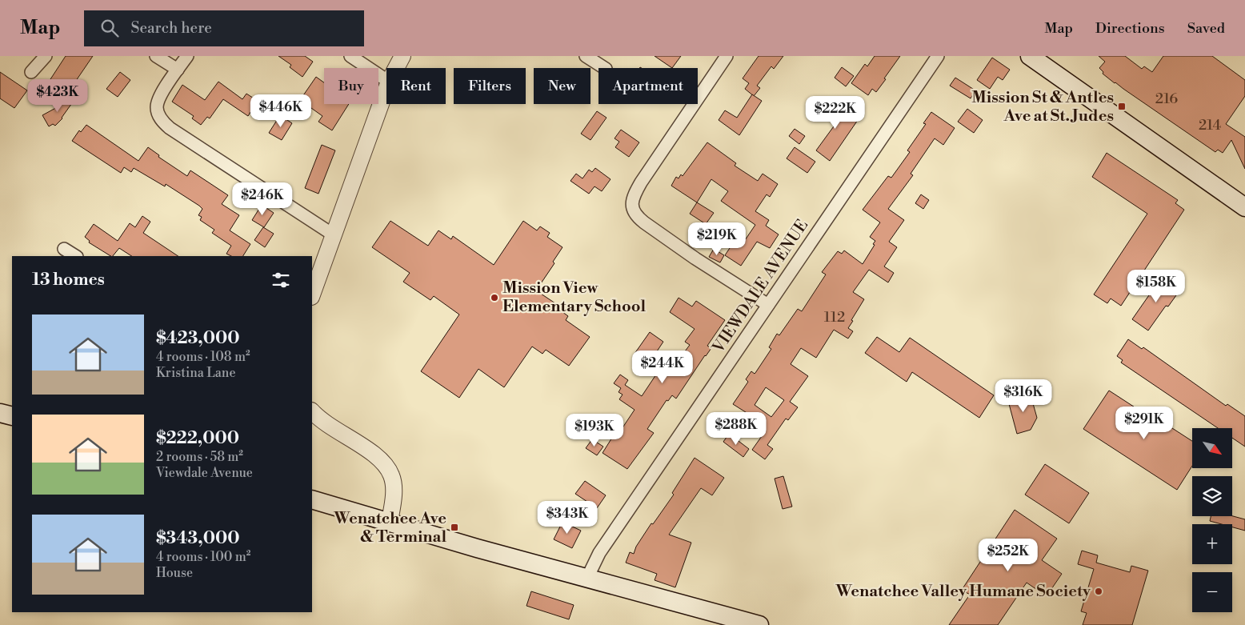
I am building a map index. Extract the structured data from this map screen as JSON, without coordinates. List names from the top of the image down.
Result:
{
  "streets": {
    "street": ["VIEWDALE AVENUE"]
  },
  "places": {
    "transit": ["Mission St & Antles Ave at St. Judes", "Wenatchee Ave & Terminal"],
    "other": ["Mission View Elementary School", "Wenatchee Valley Humane Society"]
  },
  "house_numbers": ["216", "214", "112"],
  "north": "bottom right",
  "page": {
    "header": "Map",
    "search": "Search here",
    "nav": ["Map", "Directions", "Saved"],
    "chip": [
      "Buy",
      "Rent",
      "Filters",
      "New",
      "Apartment"
    ],
    "price": [
      "$423K",
      "$446K",
      "$222K",
      "$246K",
      "$219K",
      "$158K",
      "$244K",
      "$316K",
      "$291K",
      "$288K",
      "$193K",
      "$343K",
      "$252K"
    ],
    "heading": "13 homes",
    "list": [
      {
        "name": "$423,000",
        "note": "4 rooms · 108 m² · Kristina Lane"
      },
      {
        "name": "$222,000",
        "note": "2 rooms · 58 m² · Viewdale Avenue"
      },
      {
        "name": "$343,000",
        "note": "4 rooms · 100 m² · House"
      }
    ],
    "map_buttons": ["+", "−"]
  }
}
